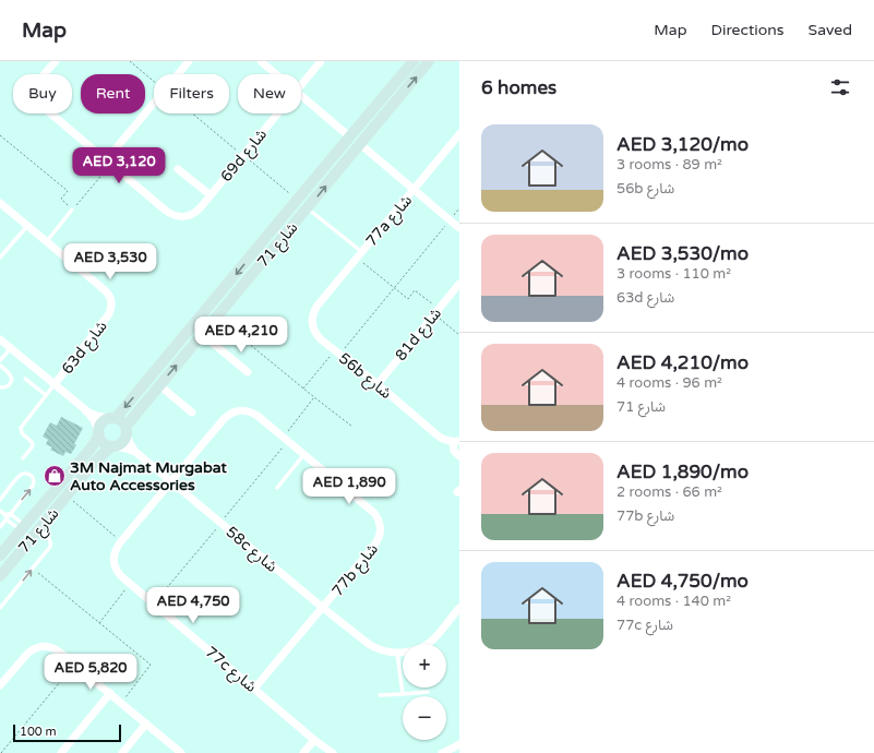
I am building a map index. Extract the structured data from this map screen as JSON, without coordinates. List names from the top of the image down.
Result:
{
  "streets": {
    "street": [
      "69d شارع",
      "77a شارع",
      "شارع 71",
      "81d شارع",
      "63d شارع",
      "56b شارع",
      "58c شارع",
      "77b شارع",
      "77c شارع"
    ]
  },
  "crossings": [
    ["77a شارع", "56b شارع"],
    ["شارع 71", "58c شارع"],
    ["81d شارع", "56b شارع"],
    ["58c شارع", "77b شارع"],
    ["58c شارع", "77c شارع"],
    ["77b شارع", "77c شارع"]
  ],
  "places": {
    "shop": ["3M Najmat Murgabat Auto Accessories"]
  },
  "scale_bar": "100 m",
  "page": {
    "header": "Map",
    "nav": ["Map", "Directions", "Saved"],
    "heading": "6 homes",
    "chip": [
      "Buy",
      "Rent",
      "Filters",
      "New"
    ],
    "list": [
      {
        "name": "AED 3,120/mo",
        "note": "3 rooms · 89 m² · 56b شارع"
      },
      {
        "name": "AED 3,530/mo",
        "note": "3 rooms · 110 m² · 63d شارع"
      },
      {
        "name": "AED 4,210/mo",
        "note": "4 rooms · 96 m² · شارع 71"
      },
      {
        "name": "AED 1,890/mo",
        "note": "2 rooms · 66 m² · 77b شارع"
      },
      {
        "name": "AED 4,750/mo",
        "note": "4 rooms · 140 m² · 77c شارع"
      }
    ],
    "price": [
      "AED 3,120",
      "AED 3,530",
      "AED 4,210",
      "AED 1,890",
      "AED 4,750",
      "AED 5,820"
    ],
    "map_buttons": ["+", "−"],
    "scale": "100 m"
  }
}
